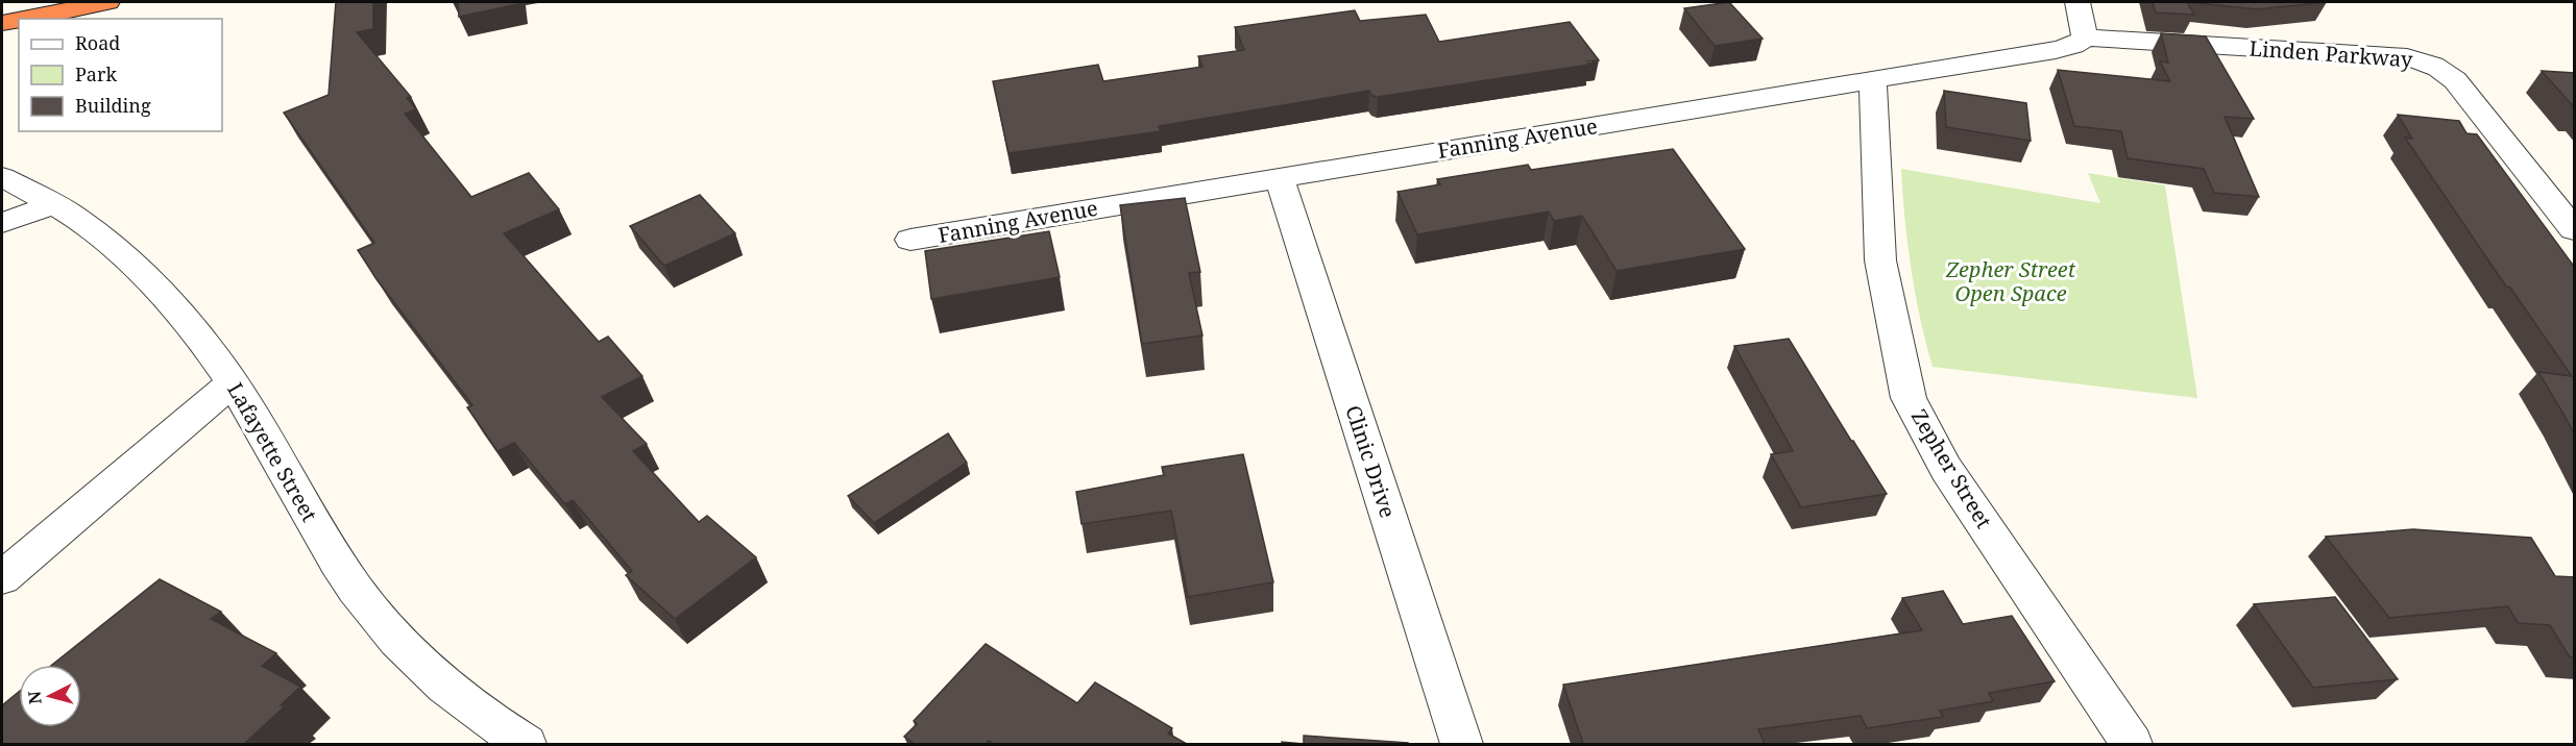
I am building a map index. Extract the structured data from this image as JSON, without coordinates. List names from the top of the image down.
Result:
{
  "streets": {
    "street": [
      "Linden Parkway",
      "Fanning Avenue",
      "Lafayette Street",
      "Clinic Drive",
      "Zepher Street"
    ]
  },
  "crossings": [
    ["Linden Parkway", "Fanning Avenue"],
    ["Fanning Avenue", "Clinic Drive"],
    ["Fanning Avenue", "Zepher Street"]
  ],
  "parks": ["Zepher Street Open Space"],
  "legend": ["Road", "Park", "Building"],
  "north": "left"
}
